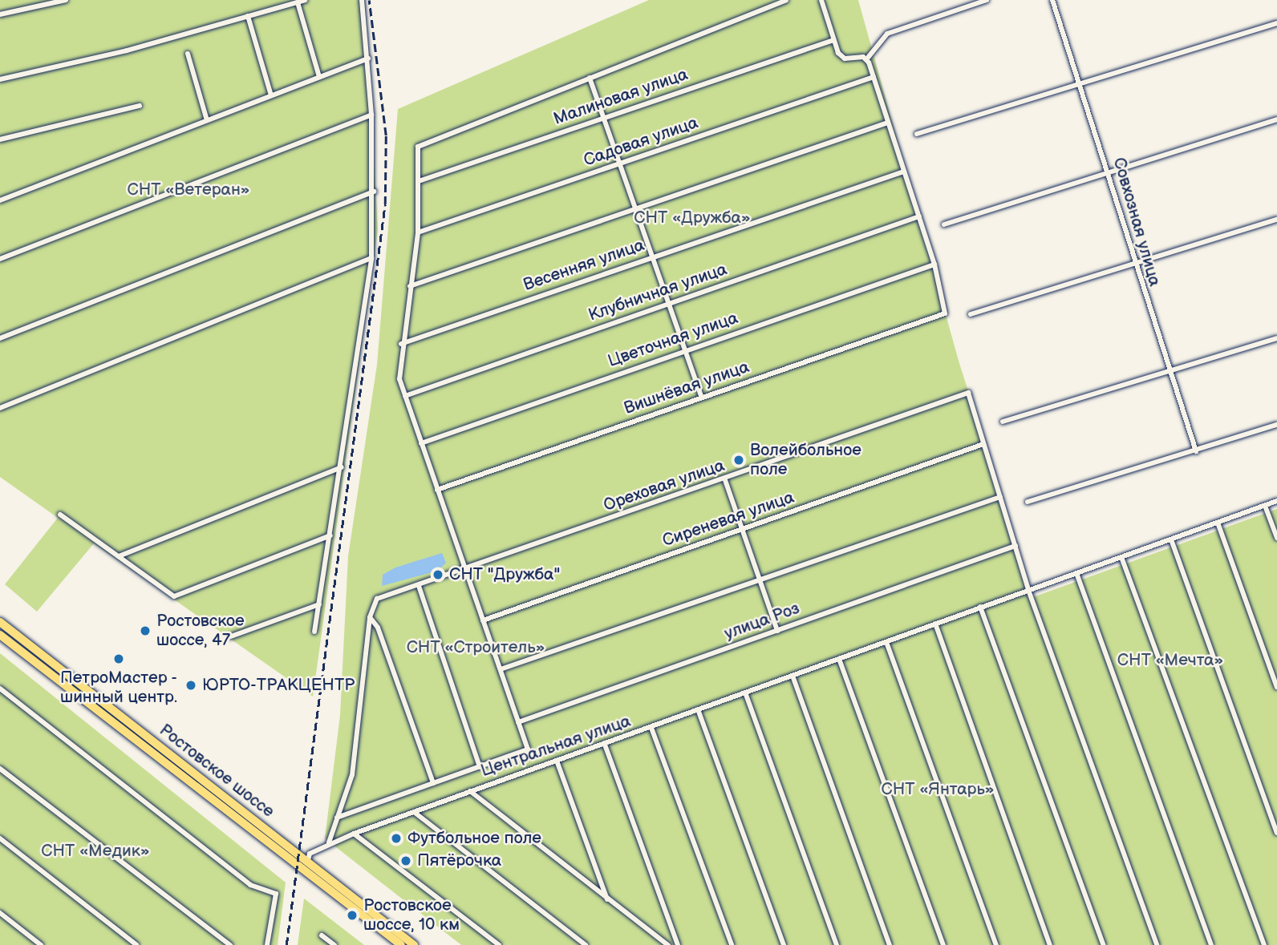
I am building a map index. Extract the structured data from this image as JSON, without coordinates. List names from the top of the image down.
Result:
{
  "streets": {
    "highway": ["Ростовское шоссе"],
    "street": [
      "Малиновая улица",
      "Садовая улица",
      "Совхозная улица",
      "Весенняя улица",
      "Клубничная улица",
      "Цветочная улица",
      "Вишнёвая улица",
      "Ореховая улица",
      "Сиреневая улица",
      "улица Роз",
      "Центральная улица"
    ]
  },
  "crossings": [
    ["Цветочная улица", "Вишнёвая улица"],
    ["Ореховая улица", "Сиреневая улица"]
  ],
  "parks": [
    "СНТ «Ветеран»",
    "СНТ «Дружба»",
    "СНТ «Строитель»",
    "СНТ «Мечта»",
    "СНТ «Янтарь»",
    "СНТ «Медик»"
  ],
  "places": [
    "Волейбольное поле",
    "СНТ \"Дружба\"",
    "Ростовское шоссе, 47",
    "ПетроМастер - шинный центр.",
    "ЮРТО-ТРАКЦЕНТР",
    "Футбольное поле",
    "Пятёрочка",
    "Ростовское шоссе, 10 км"
  ]
}
